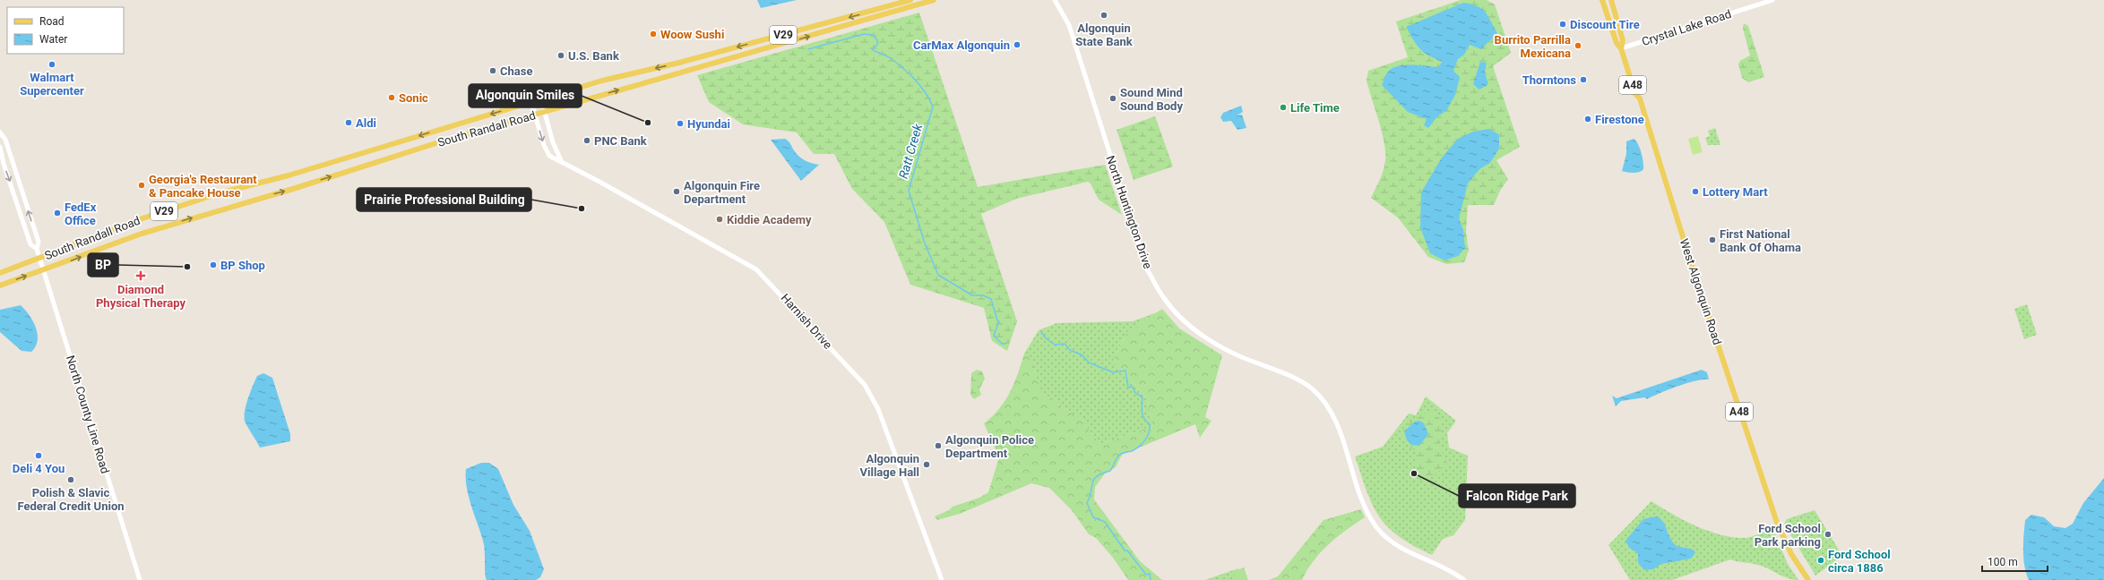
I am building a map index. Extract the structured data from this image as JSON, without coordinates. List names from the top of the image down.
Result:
{
  "streets": {
    "main road": [
      "V29",
      "A48",
      "South Randall Road",
      "West Algonquin Road"
    ],
    "street": [
      "Crystal Lake Road",
      "North Huntington Drive",
      "Harnish Drive",
      "North County Line Road"
    ]
  },
  "crossings": [
    ["Crystal Lake Road", "A48"],
    ["Crystal Lake Road", "West Algonquin Road"],
    ["A48", "West Algonquin Road"],
    ["South Randall Road", "Harnish Drive"],
    ["South Randall Road", "North County Line Road"]
  ],
  "water": ["Ratt Creek"],
  "places": {
    "other": [
      "Algonquin State Bank",
      "Discount Tire",
      "Woow Sushi",
      "CarMax Algonquin",
      "Burrito Parrilla Mexicana",
      "U.S. Bank",
      "Walmart Supercenter",
      "Chase",
      "Thorntons",
      "Sonic",
      "Sound Mind Sound Body",
      "Life Time",
      "Firestone",
      "Aldi",
      "Algonquin Smiles",
      "Hyundai",
      "PNC Bank",
      "Georgia's Restaurant & Pancake House",
      "Algonquin Fire Department",
      "Lottery Mart",
      "Prairie Professional Building",
      "FedEx Office",
      "Kiddie Academy",
      "First National Bank Of Ohama",
      "BP Shop",
      "BP",
      "Algonquin Police Department",
      "Deli 4 You",
      "Algonquin Village Hall",
      "Falcon Ridge Park",
      "Polish & Slavic Federal Credit Union",
      "Ford School Park parking",
      "Ford School circa 1886"
    ],
    "health": ["Diamond Physical Therapy"]
  },
  "legend": ["Road", "Water"],
  "scale_bar": "100 m"
}
